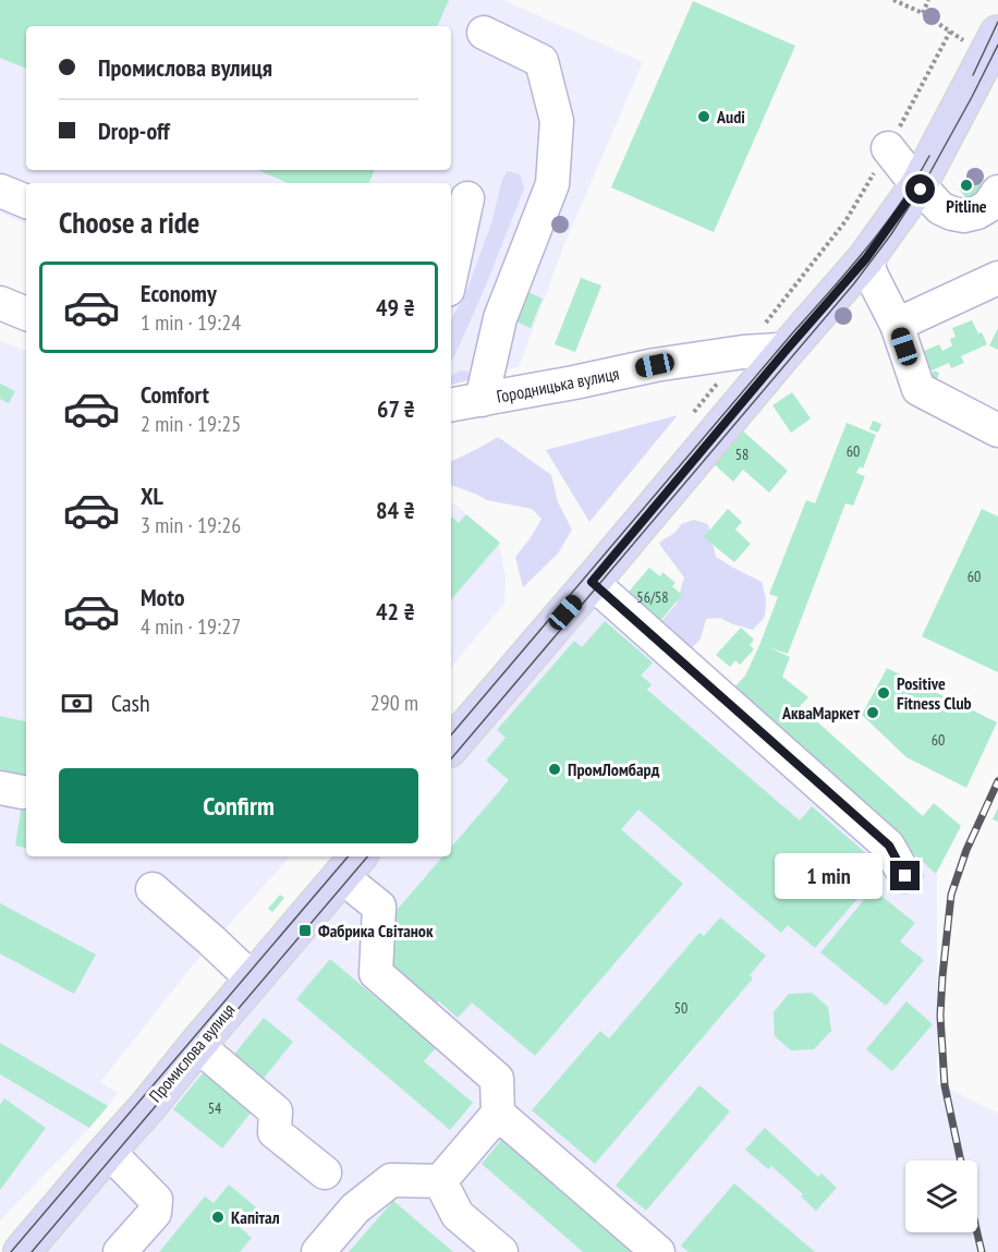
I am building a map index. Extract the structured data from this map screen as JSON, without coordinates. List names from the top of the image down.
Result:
{
  "streets": {
    "main road": ["Промислова вулиця"],
    "street": ["Городницька вулиця"]
  },
  "places": {
    "other": [
      "Audi",
      "Pitline",
      "Positive Fitness Club",
      "АкваМаркет",
      "ПромЛомбард",
      "Капітал"
    ],
    "transit": ["Фабрика Світанок"]
  },
  "house_numbers": [
    "60",
    "58",
    "60",
    "56/58",
    "60",
    "50",
    "54"
  ],
  "page": {
    "banner": ["Промислова вулиця", "Drop-off"],
    "heading": "Choose a ride",
    "list": [
      {
        "name": "Economy",
        "note": "1 min · 19:24",
        "value": "49 ₴"
      },
      {
        "name": "Comfort",
        "note": "2 min · 19:25",
        "value": "67 ₴"
      },
      {
        "name": "XL",
        "note": "3 min · 19:26",
        "value": "84 ₴"
      },
      {
        "name": "Moto",
        "note": "4 min · 19:27",
        "value": "42 ₴"
      }
    ],
    "pay": ["Cash", "290 m"],
    "buttons": "Confirm",
    "bubble": "1 min"
  }
}
